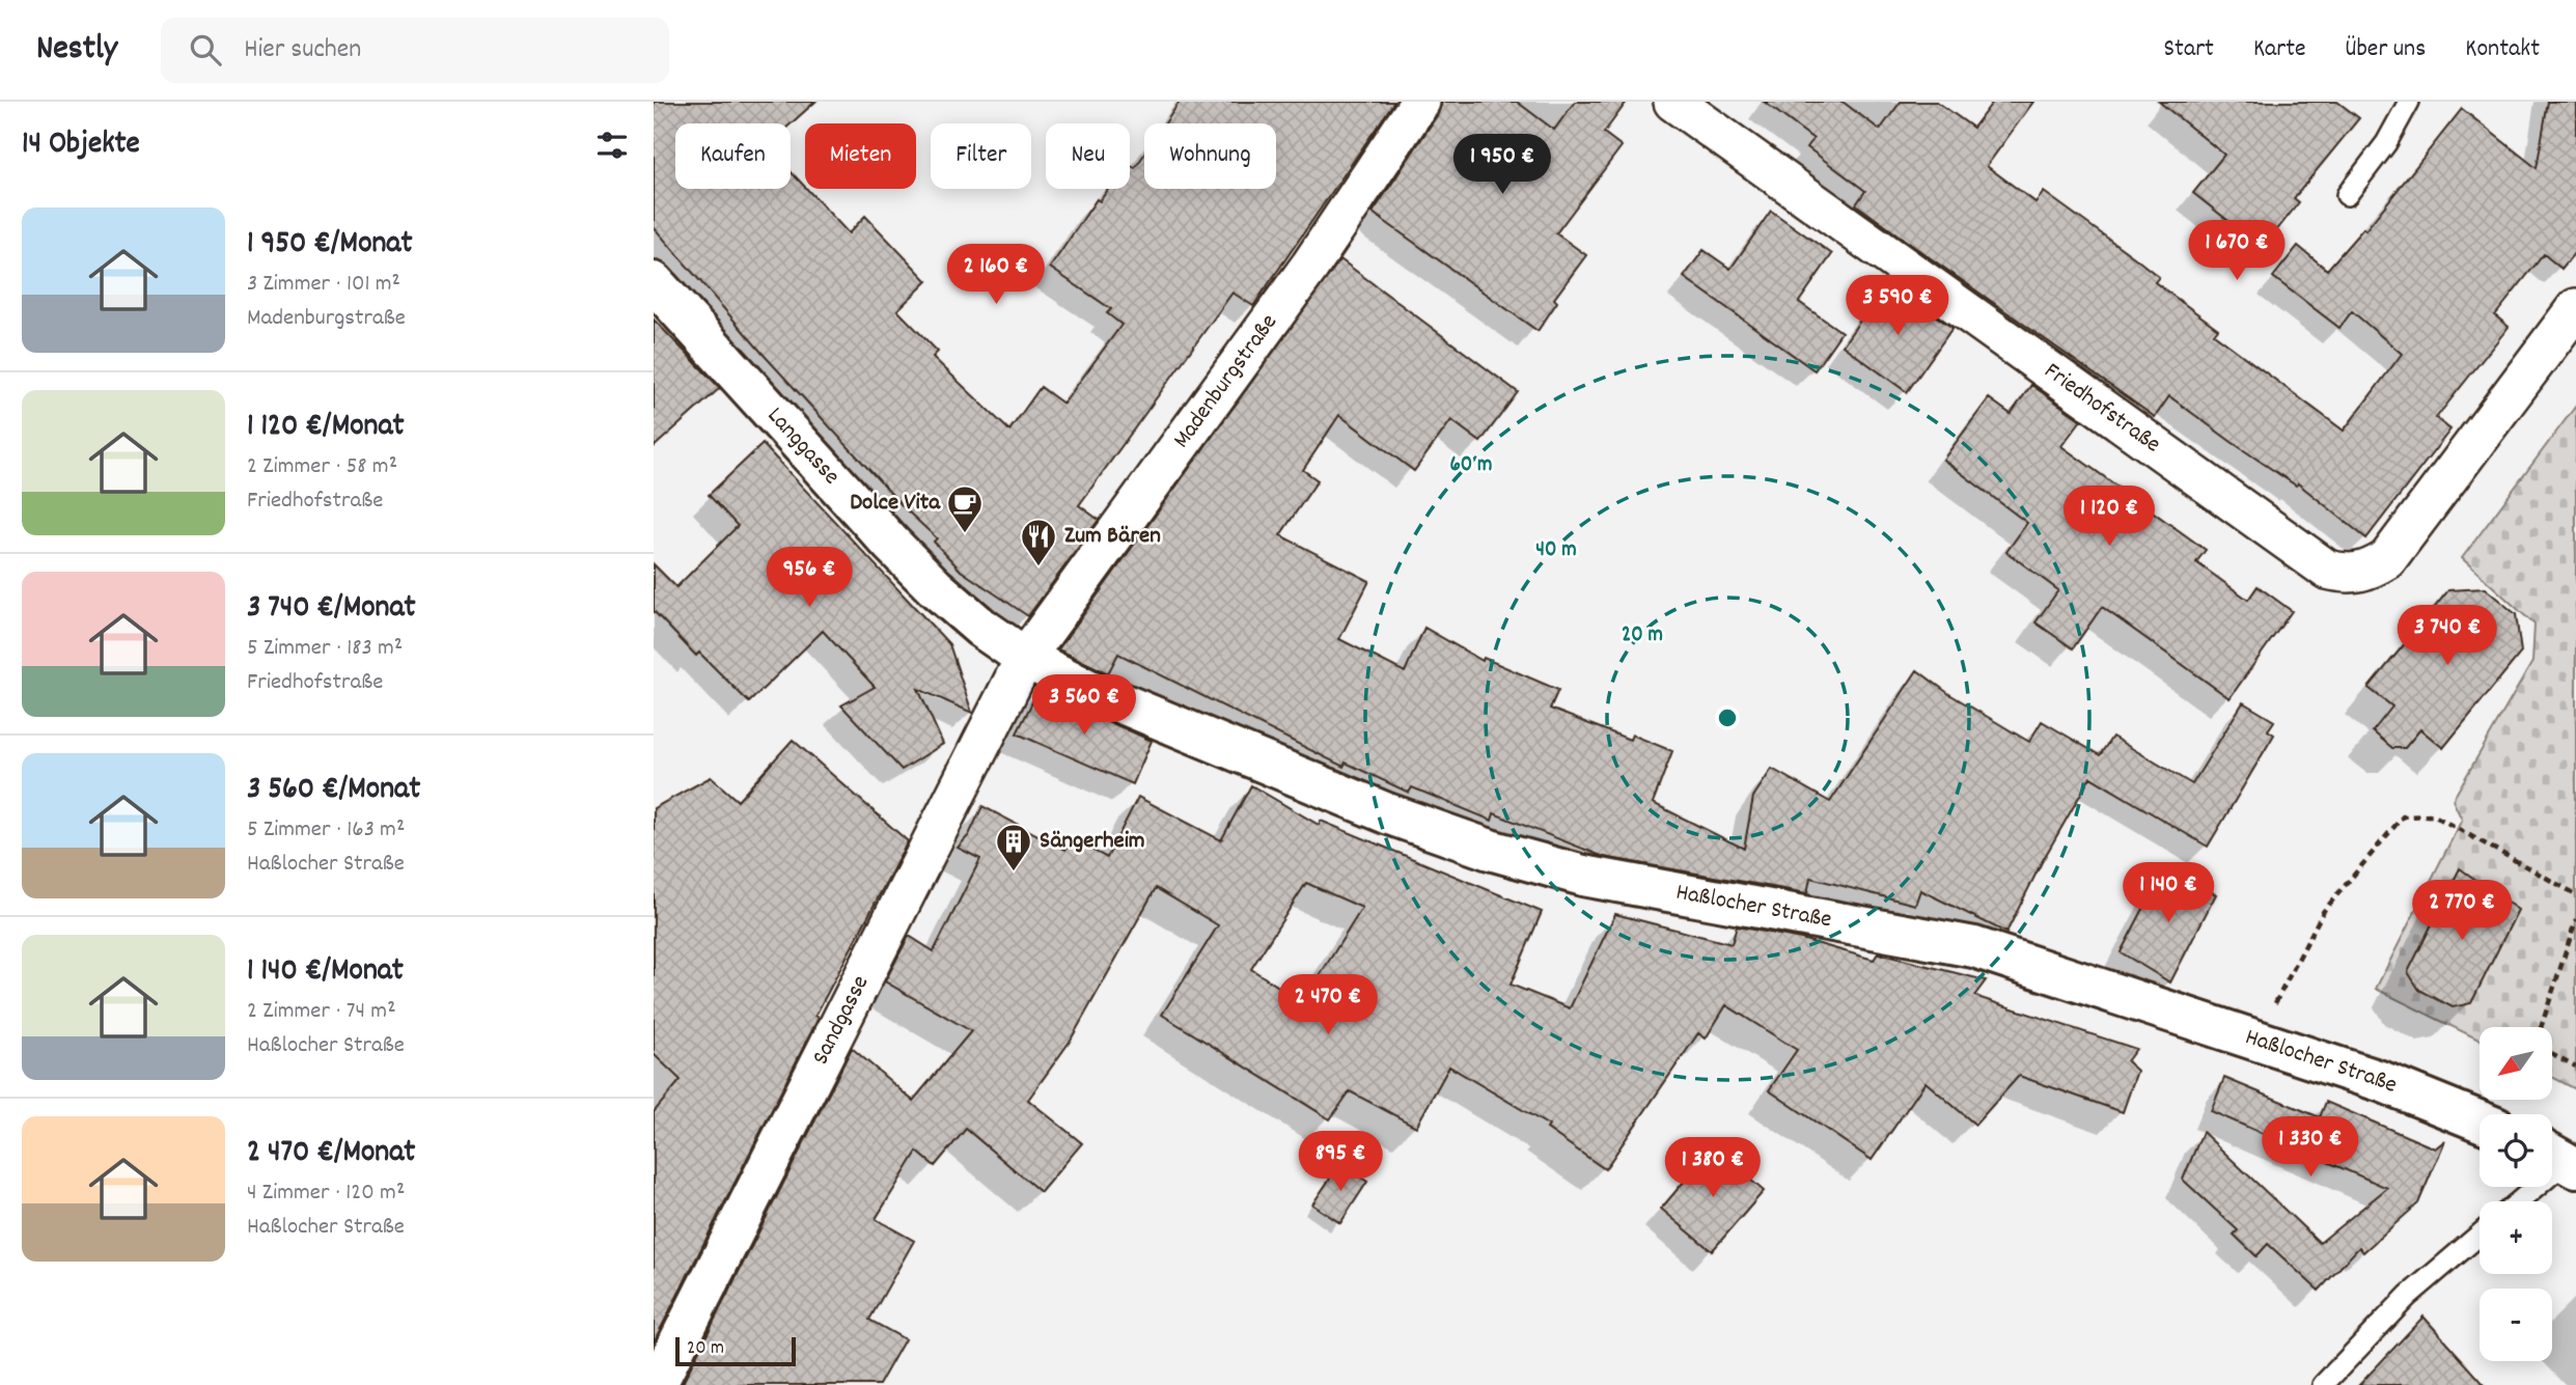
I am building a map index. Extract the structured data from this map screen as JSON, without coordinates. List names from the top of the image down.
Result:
{
  "streets": {
    "main road": ["Langgasse", "Haßlocher Straße"],
    "street": ["Madenburgstraße", "Friedhofstraße", "Sandgasse"]
  },
  "crossings": [
    ["Madenburgstraße", "Langgasse"],
    ["Madenburgstraße", "Haßlocher Straße"],
    ["Madenburgstraße", "Sandgasse"],
    ["Langgasse", "Haßlocher Straße"],
    ["Langgasse", "Sandgasse"],
    ["Haßlocher Straße", "Sandgasse"]
  ],
  "places": {
    "cafe": ["Dolce Vita"],
    "restaurant": ["Zum Bären"],
    "building": ["Sängerheim"]
  },
  "scale_bar": "20 m",
  "north": "bottom left",
  "page": {
    "header": "Nestly",
    "search": "Hier suchen",
    "nav": [
      "Start",
      "Karte",
      "Über uns",
      "Kontakt"
    ],
    "heading": "14 Objekte",
    "chip": [
      "Kaufen",
      "Mieten",
      "Filter",
      "Neu",
      "Wohnung"
    ],
    "price": [
      "1 950 €",
      "1 670 €",
      "2 160 €",
      "3 590 €",
      "1 120 €",
      "956 €",
      "3 740 €",
      "3 560 €",
      "1 140 €",
      "2 770 €",
      "2 470 €",
      "1 330 €",
      "895 €",
      "1 380 €"
    ],
    "list": [
      {
        "name": "1 950 €/Monat",
        "note": "3 Zimmer · 101 m² · Madenburgstraße"
      },
      {
        "name": "1 120 €/Monat",
        "note": "2 Zimmer · 58 m² · Friedhofstraße"
      },
      {
        "name": "3 740 €/Monat",
        "note": "5 Zimmer · 183 m² · Friedhofstraße"
      },
      {
        "name": "3 560 €/Monat",
        "note": "5 Zimmer · 163 m² · Haßlocher Straße"
      },
      {
        "name": "1 140 €/Monat",
        "note": "2 Zimmer · 74 m² · Haßlocher Straße"
      },
      {
        "name": "2 470 €/Monat",
        "note": "4 Zimmer · 120 m² · Haßlocher Straße"
      }
    ],
    "map_buttons": ["+", "−"],
    "scale": "20 m"
  },
  "rings": ["60 m", "40 m", "20 m"]
}
